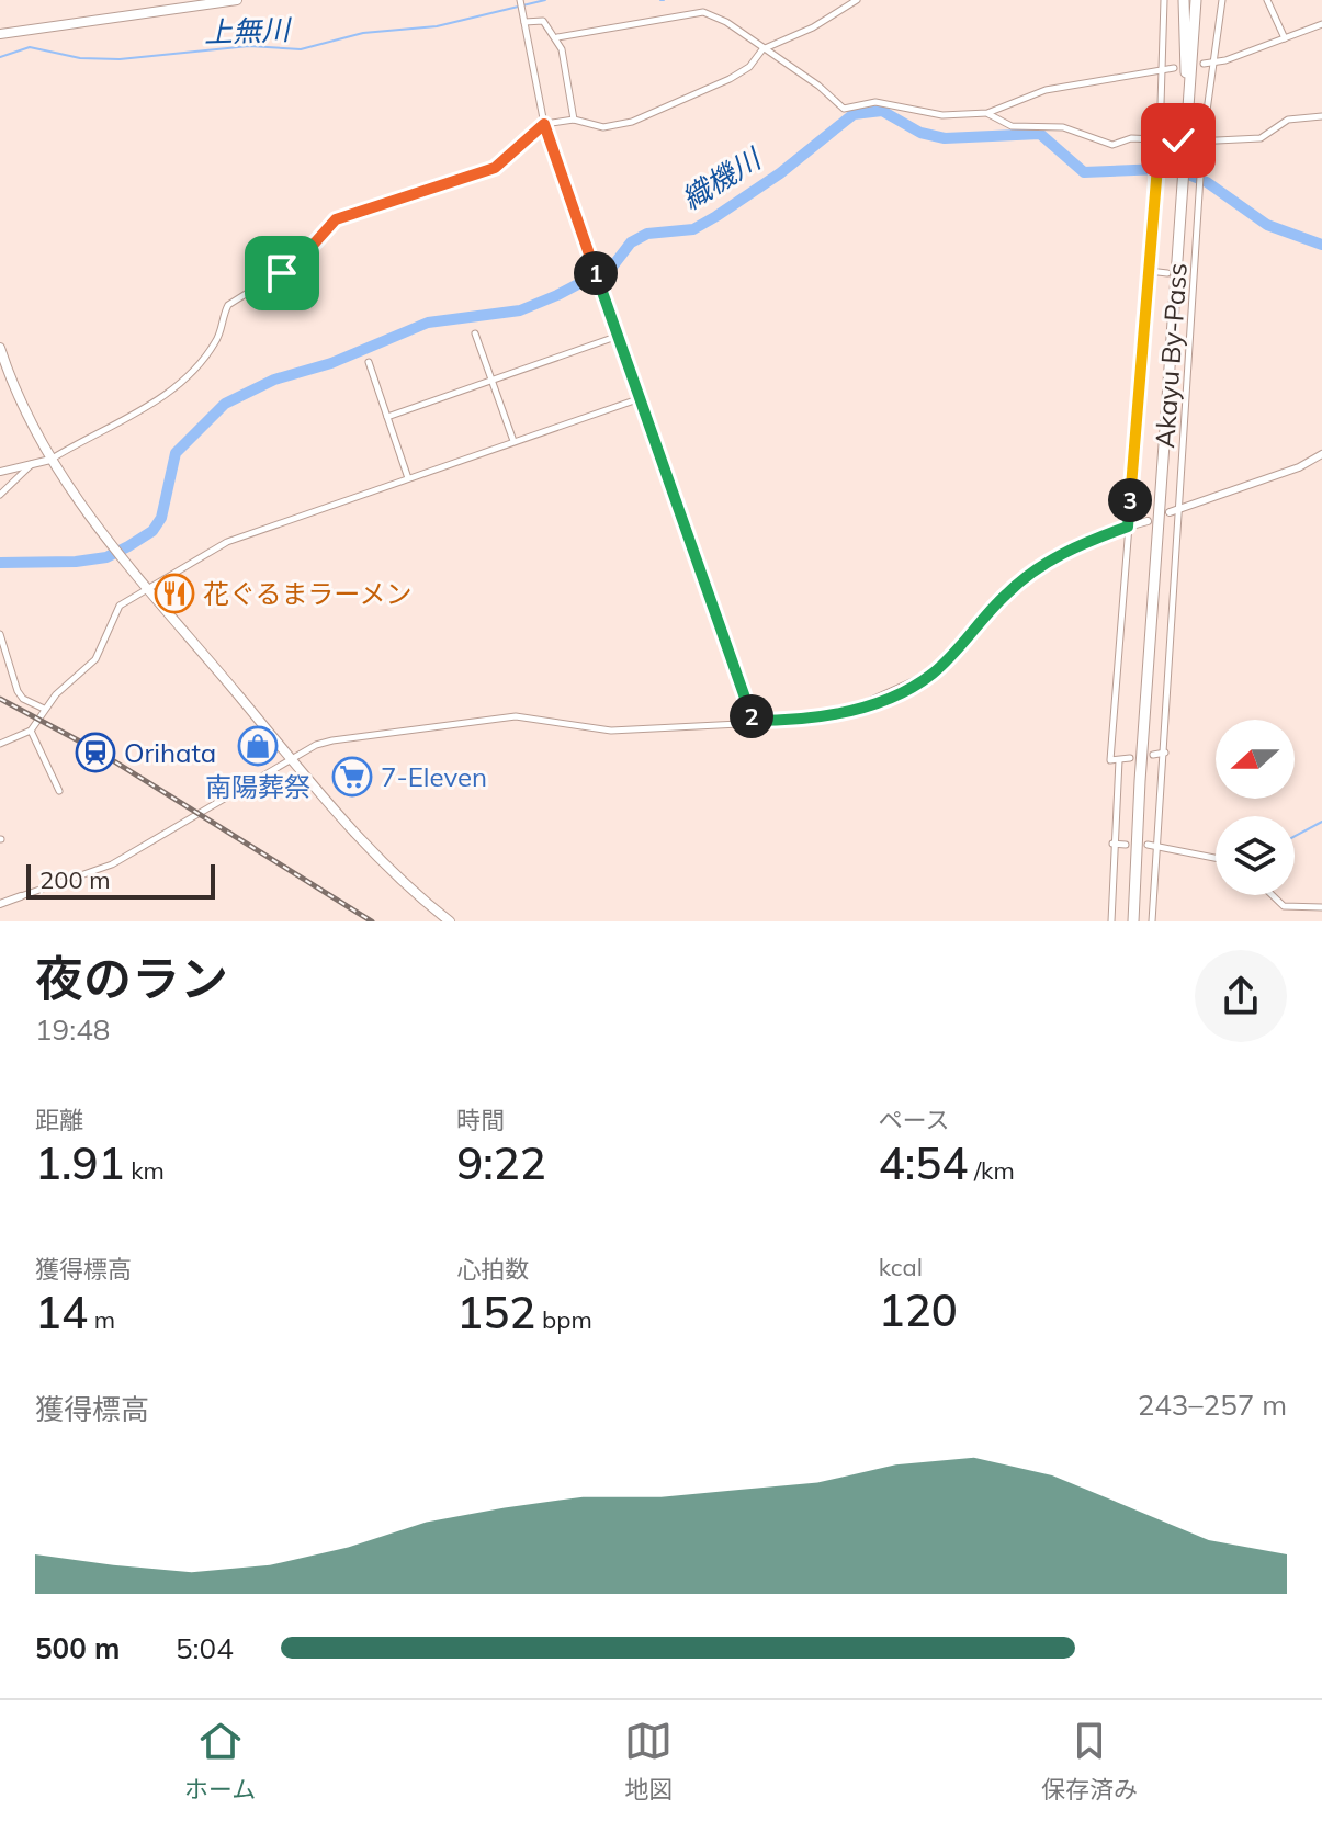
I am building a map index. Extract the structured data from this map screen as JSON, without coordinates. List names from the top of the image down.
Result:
{
  "streets": {
    "highway": ["Akayu By-Pass"]
  },
  "water": ["上無川", "織機川"],
  "places": {
    "restaurant": ["花ぐるまラーメン"],
    "shop": ["南陽葬祭"],
    "station": ["Orihata"],
    "supermarket": ["7-Eleven"]
  },
  "scale_bar": "200 m",
  "north": "left",
  "page": {
    "pins": ["1", "3", "2"],
    "scale": "200 m",
    "heading": ["夜のラン", "19:48"],
    "stats": [
      ["距離", "1.91 km"],
      ["時間", "9:22"],
      ["ペース", "4:54 /km"],
      ["獲得標高", "14 m"],
      ["心拍数", "152 bpm"],
      ["kcal", "120"]
    ],
    "chart": ["獲得標高", "243–257 m"],
    "list": [
      {
        "name": "500 m",
        "note": "5:04"
      }
    ],
    "tabs": ["ホーム", "地図", "保存済み"]
  }
}
